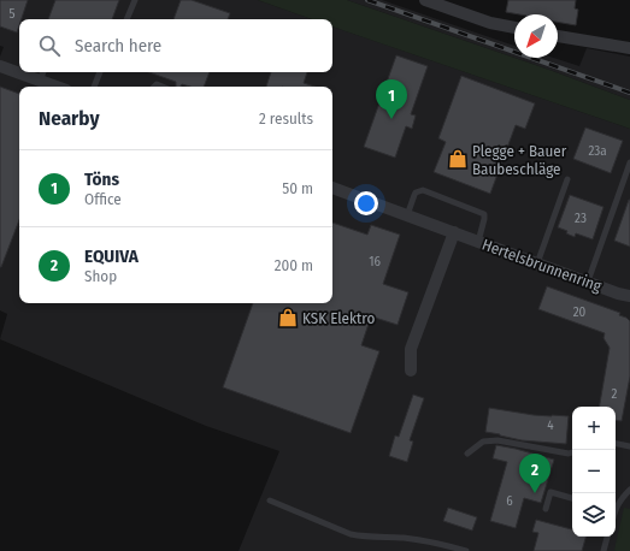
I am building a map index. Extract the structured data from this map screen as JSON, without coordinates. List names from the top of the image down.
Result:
{
  "streets": {
    "street": ["Hertelsbrunnenring"]
  },
  "places": {
    "shop": ["Plegge + Bauer Baubeschläge", "KSK Elektro"]
  },
  "house_numbers": [
    "5",
    "23a",
    "23",
    "16",
    "20",
    "2",
    "4",
    "6"
  ],
  "north": "bottom left",
  "page": {
    "search": "Search here",
    "pins": ["1", "2"],
    "heading": ["Nearby", "2 results"],
    "list": [
      {
        "mark": "1",
        "name": "Töns",
        "note": "Office",
        "value": "50 m"
      },
      {
        "mark": "2",
        "name": "EQUIVA",
        "note": "Shop",
        "value": "200 m"
      }
    ],
    "map_buttons": ["+", "−"]
  }
}
